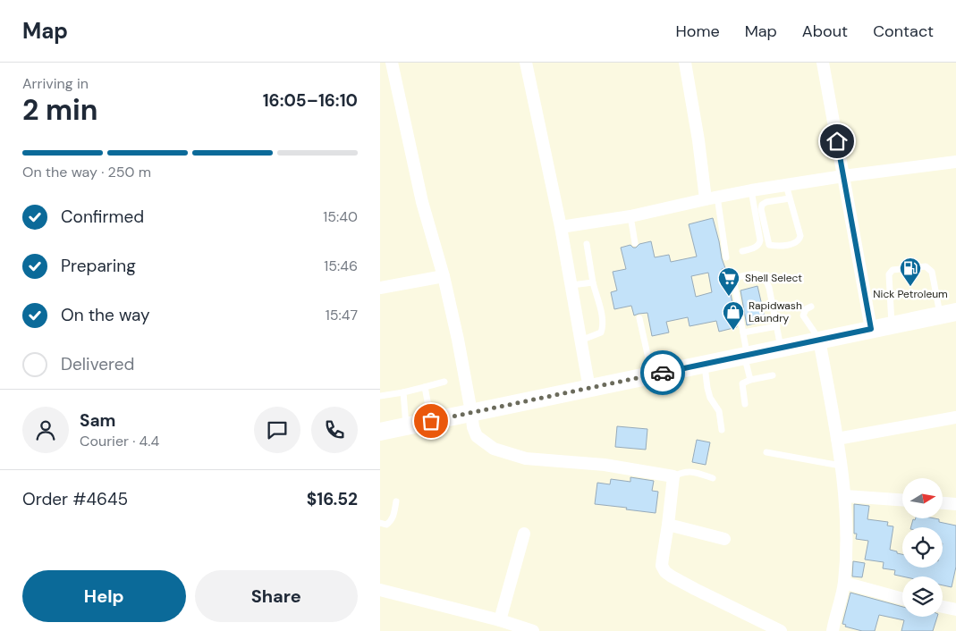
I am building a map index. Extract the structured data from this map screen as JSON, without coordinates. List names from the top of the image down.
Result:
{
  "places": {
    "fuel station": ["Nick Petroleum"],
    "supermarket": ["Shell Select"],
    "shop": ["Rapidwash Laundry"]
  },
  "north": "right",
  "page": {
    "header": "Map",
    "nav": [
      "Home",
      "Map",
      "About",
      "Contact"
    ],
    "heading": ["2 min", "Arriving in", "16:05–16:10"],
    "panel": [
      "Sam",
      "Courier · 4.4",
      "Order #4645",
      "$16.52"
    ],
    "bar": "On the way · 250 m",
    "list": [
      ["Confirmed", "15:40"],
      ["Preparing", "15:46"],
      ["On the way", "15:47"],
      "Delivered"
    ],
    "buttons": ["Help", "Share"]
  }
}
